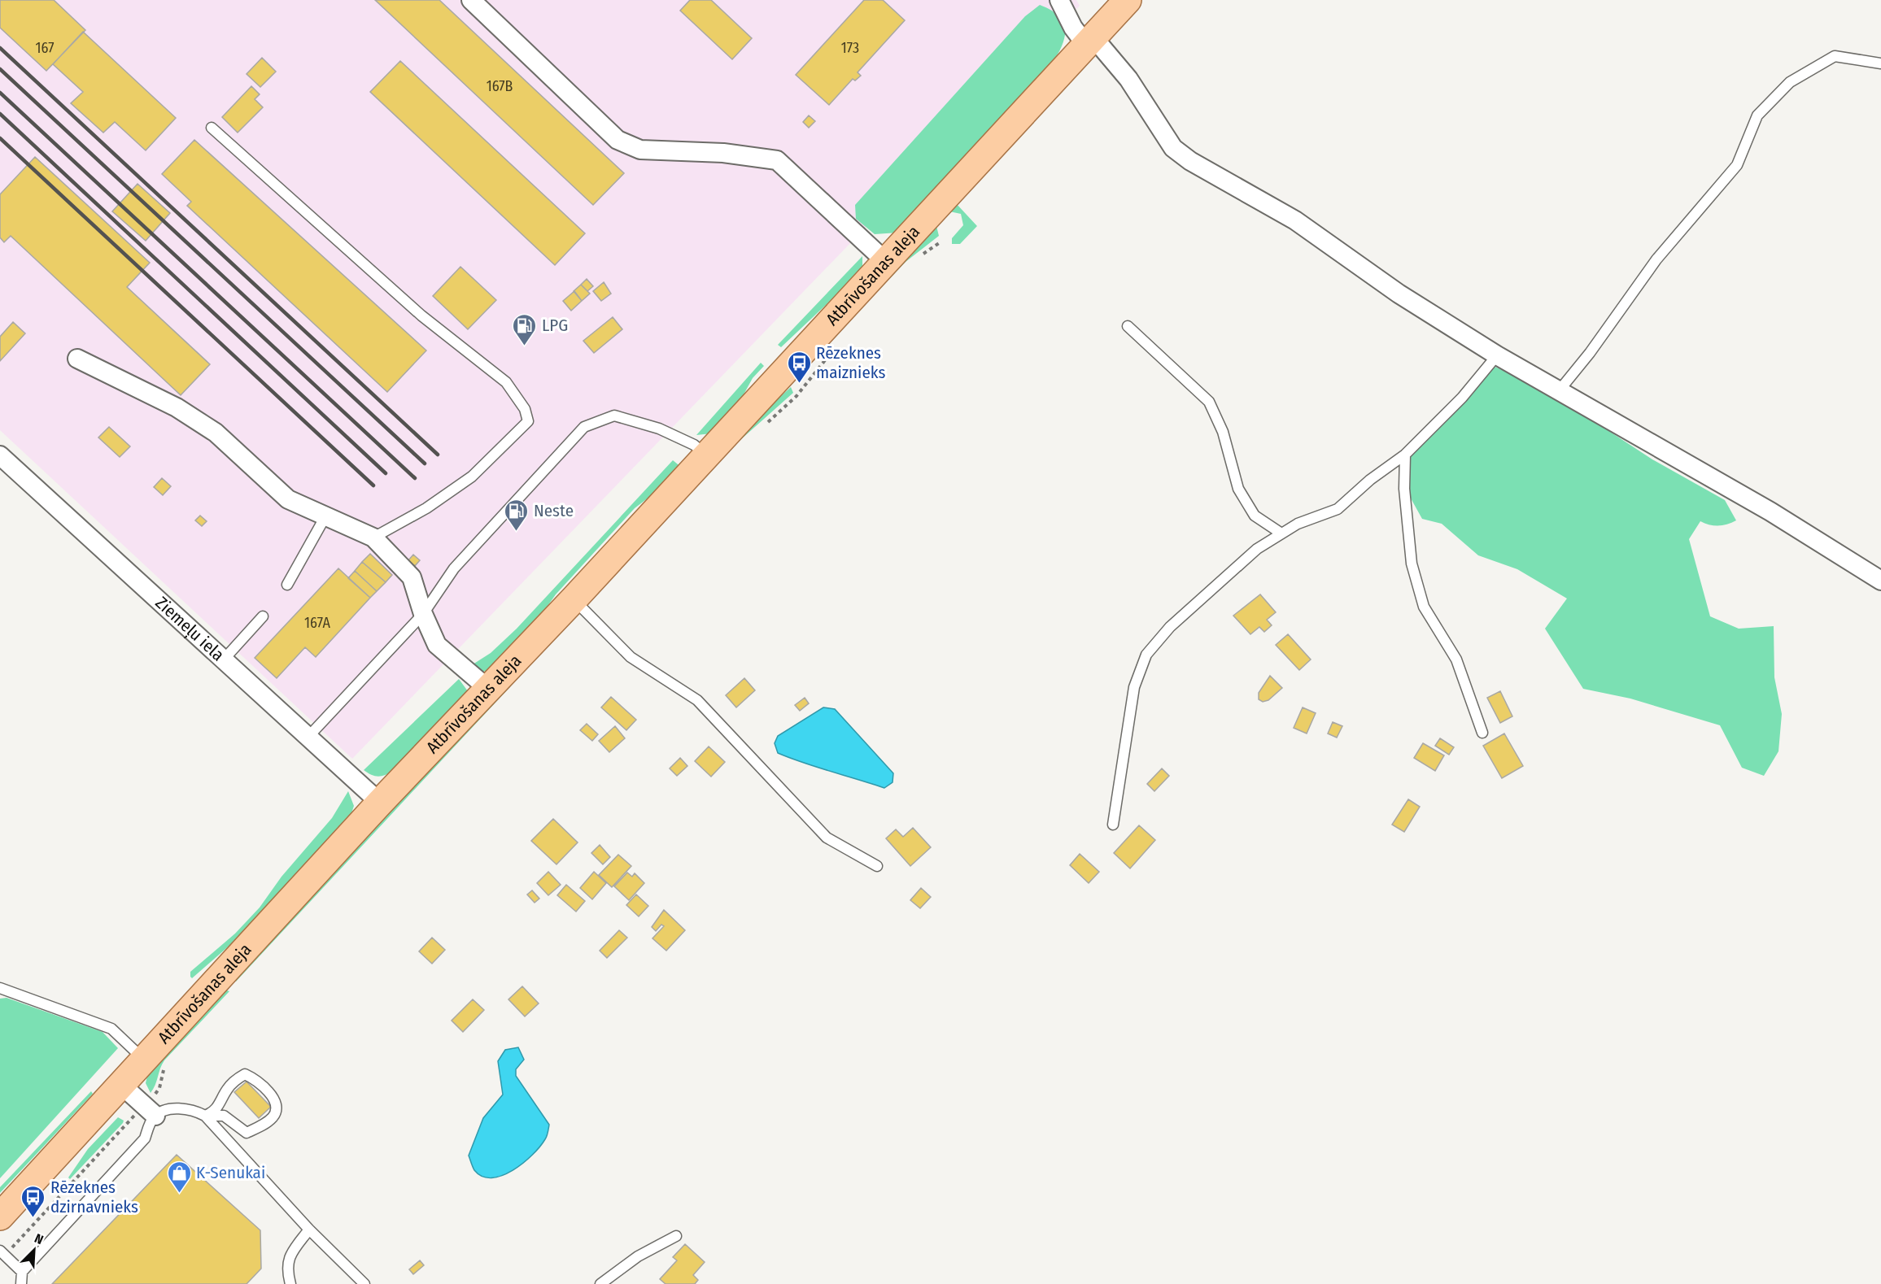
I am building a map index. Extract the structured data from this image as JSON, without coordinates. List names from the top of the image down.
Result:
{
  "streets": {
    "main road": ["Atbrīvošanas aleja"],
    "street": ["Ziemeļu iela"]
  },
  "crossings": [
    ["Atbrīvošanas aleja", "Ziemeļu iela"]
  ],
  "places": {
    "fuel station": ["LPG", "Neste"],
    "bus stop": ["Rēzeknes maiznieks", "Rēzeknes dzirnavnieks"],
    "shop": ["K-Senukai"]
  },
  "house_numbers": [
    "167",
    "173",
    "167B",
    "167A"
  ],
  "north": "top right"
}
